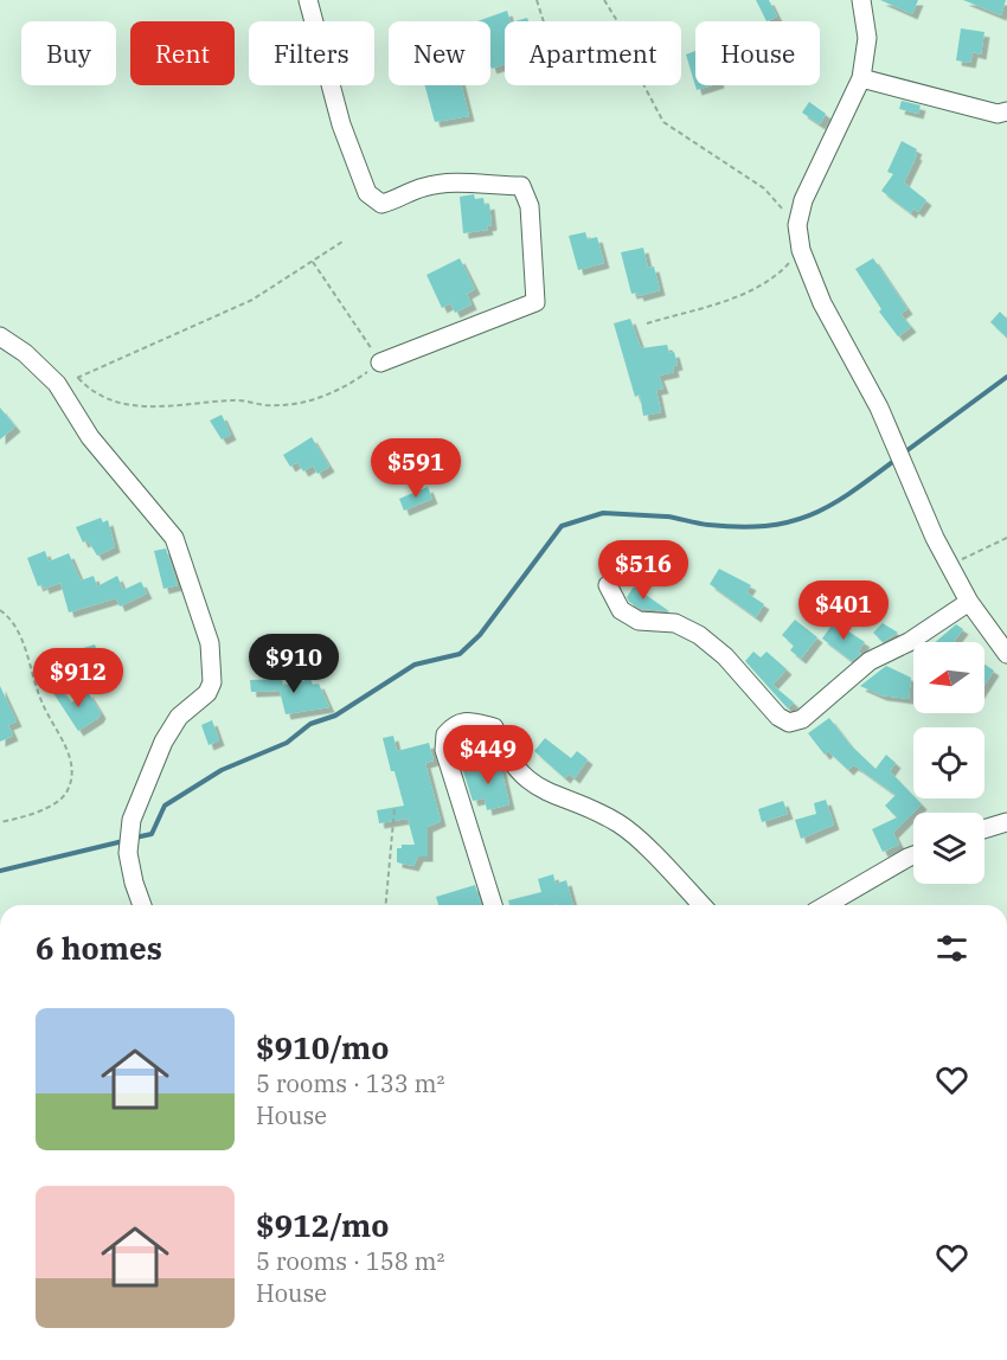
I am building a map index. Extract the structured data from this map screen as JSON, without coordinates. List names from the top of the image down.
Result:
{
  "north": "left",
  "page": {
    "chip": [
      "Buy",
      "Rent",
      "Filters",
      "New",
      "Apartment",
      "House"
    ],
    "price": [
      "$591",
      "$516",
      "$401",
      "$910",
      "$912",
      "$449"
    ],
    "heading": "6 homes",
    "list": [
      {
        "name": "$910/mo",
        "note": "5 rooms · 133 m² · House"
      },
      {
        "name": "$912/mo",
        "note": "5 rooms · 158 m² · House"
      }
    ]
  }
}
